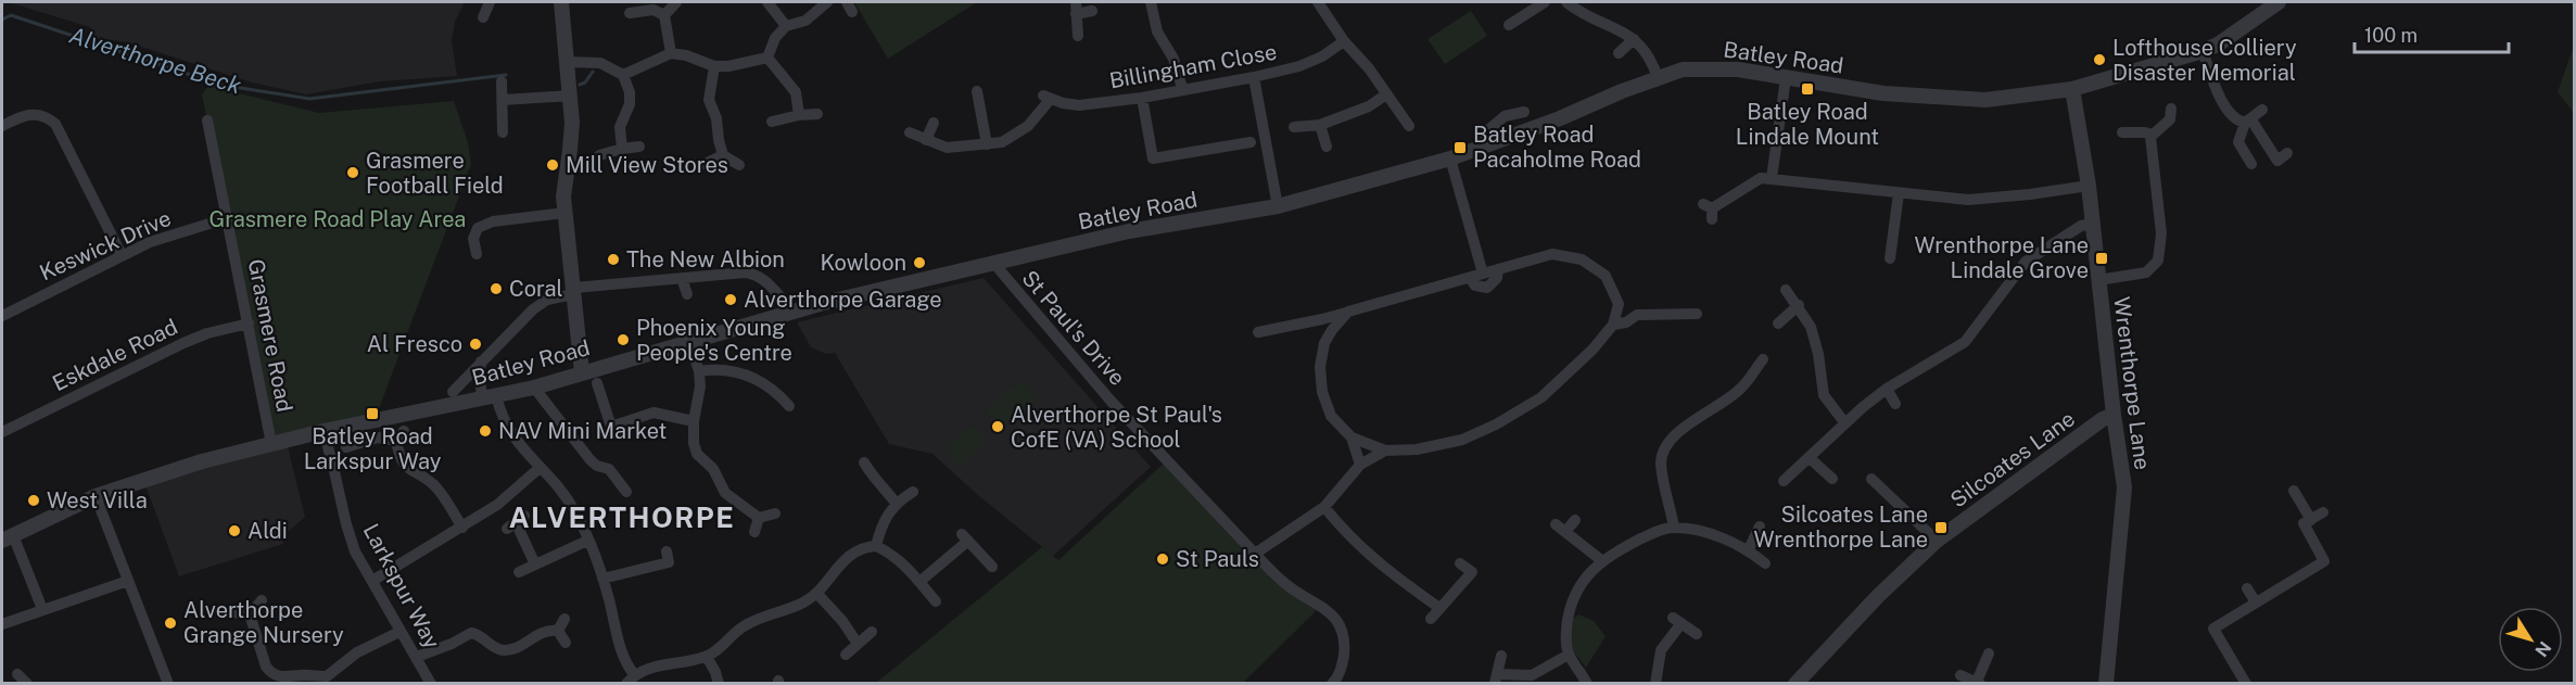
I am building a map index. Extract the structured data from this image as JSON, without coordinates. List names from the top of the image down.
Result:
{
  "streets": {
    "street": [
      "Batley Road",
      "Billingham Close",
      "Keswick Drive",
      "St Paul's Drive",
      "Grasmere Road",
      "Eskdale Road",
      "Wrenthorpe Lane",
      "Silcoates Lane",
      "Larkspur Way"
    ]
  },
  "crossings": [
    ["Batley Road", "St Paul's Drive"],
    ["Batley Road", "Grasmere Road"],
    ["Batley Road", "Wrenthorpe Lane"],
    ["Batley Road", "Larkspur Way"],
    ["Keswick Drive", "Grasmere Road"],
    ["Grasmere Road", "Eskdale Road"],
    ["Wrenthorpe Lane", "Silcoates Lane"]
  ],
  "districts": ["ALVERTHORPE"],
  "water": ["Alverthorpe Beck"],
  "parks": ["Grasmere Road Play Area"],
  "places": {
    "other": [
      "Lofthouse Colliery Disaster Memorial",
      "Mill View Stores",
      "Grasmere Football Field",
      "The New Albion",
      "Kowloon",
      "Coral",
      "Alverthorpe Garage",
      "Phoenix Young People's Centre",
      "Al Fresco",
      "Alverthorpe St Paul's CofE (VA) School",
      "NAV Mini Market",
      "West Villa",
      "Aldi",
      "St Pauls",
      "Alverthorpe Grange Nursery"
    ],
    "transit": [
      "Batley Road Lindale Mount",
      "Batley Road Pacaholme Road",
      "Wrenthorpe Lane Lindale Grove",
      "Batley Road Larkspur Way",
      "Silcoates Lane Wrenthorpe Lane"
    ]
  },
  "scale_bar": "100 m",
  "north": "bottom right"
}
